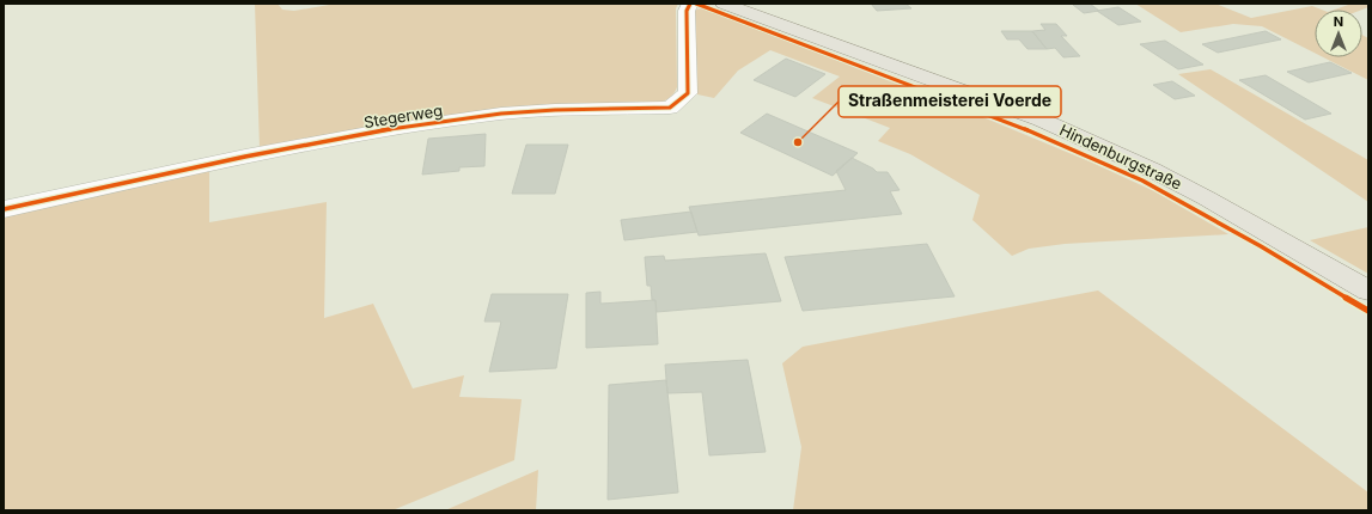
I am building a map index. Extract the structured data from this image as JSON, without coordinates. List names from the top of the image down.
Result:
{
  "streets": {
    "main road": ["Hindenburgstraße"],
    "street": ["Stegerweg"]
  },
  "places": ["Straßenmeisterei Voerde"],
  "north": "top"
}
